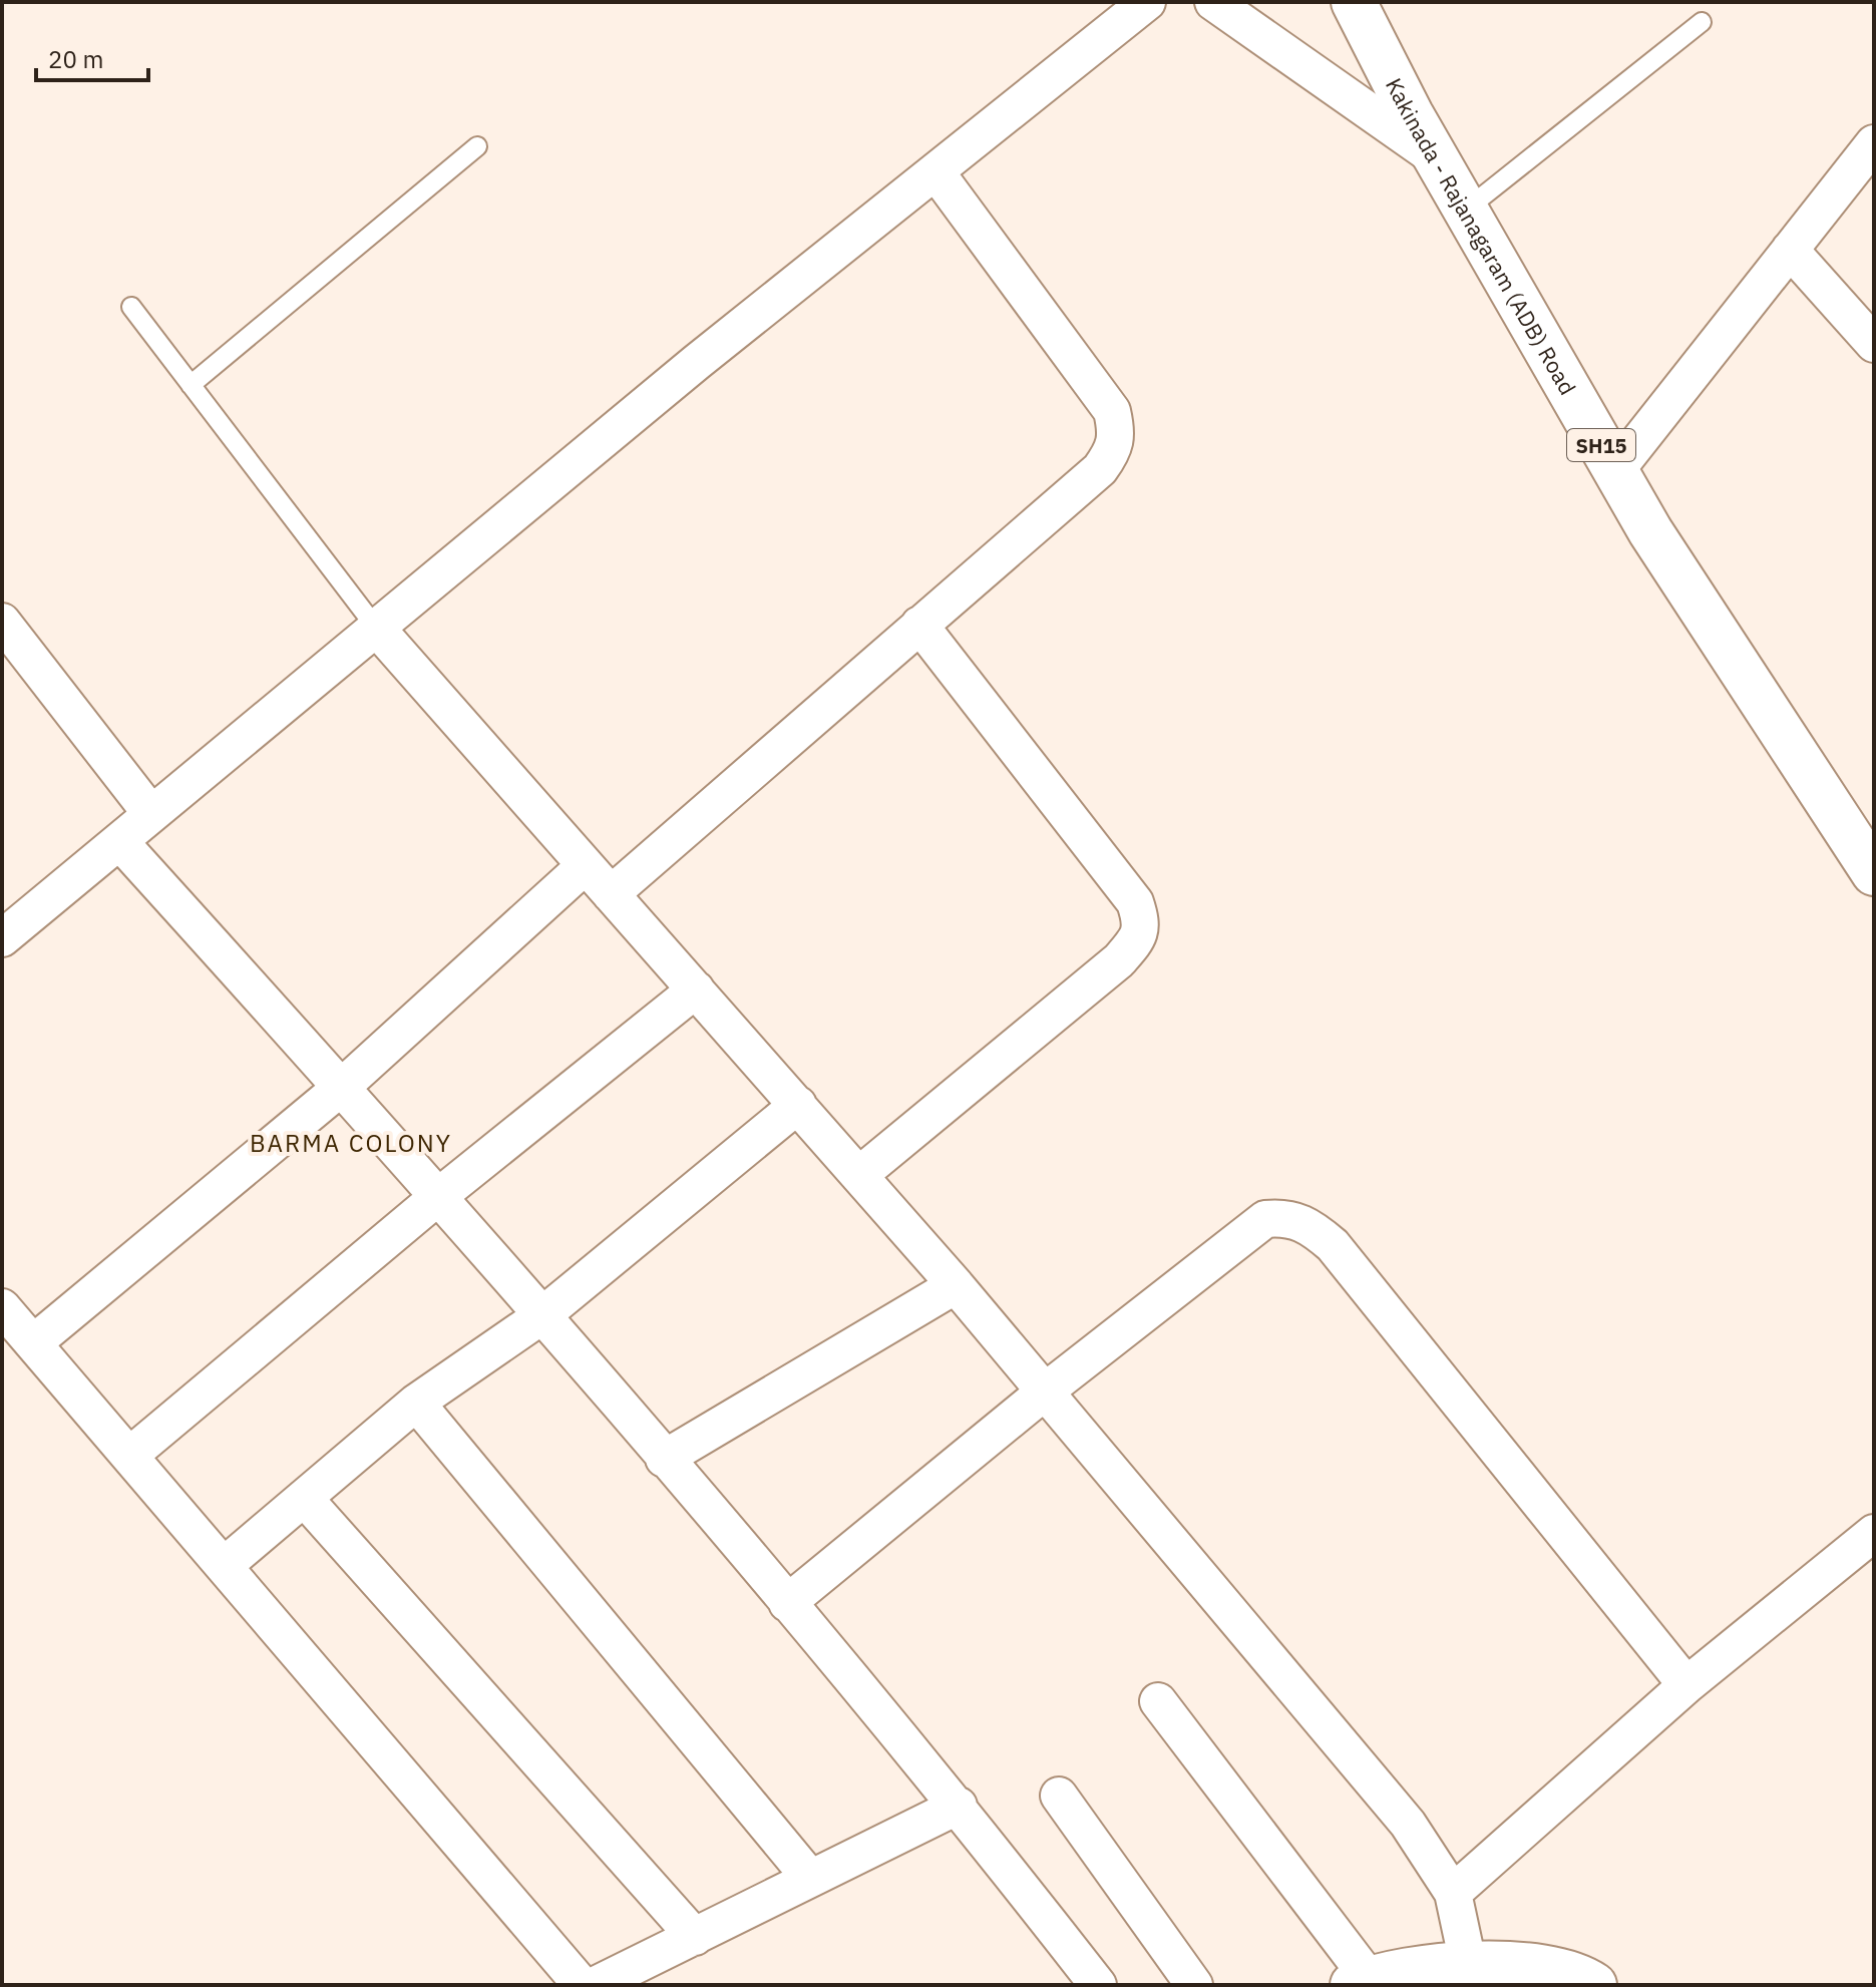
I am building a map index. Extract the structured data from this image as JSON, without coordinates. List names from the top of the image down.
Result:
{
  "streets": {
    "main road": ["Kakinada - Rajanagaram (ADB) Road", "SH15"]
  },
  "districts": ["BARMA COLONY"],
  "scale_bar": "20 m"
}
